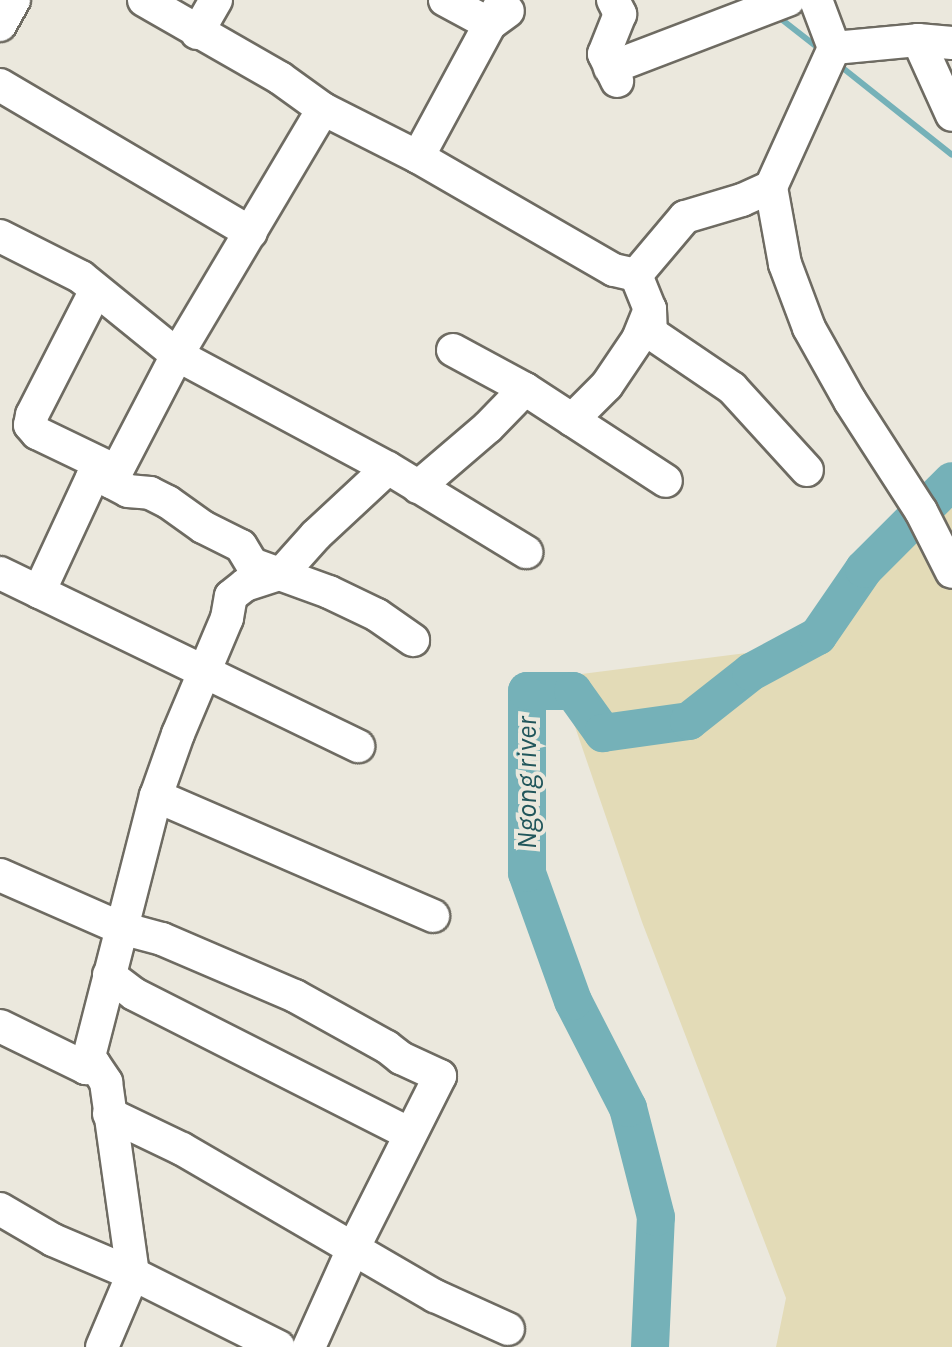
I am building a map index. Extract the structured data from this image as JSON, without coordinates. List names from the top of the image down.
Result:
{
  "water": ["Ngong river"]
}
